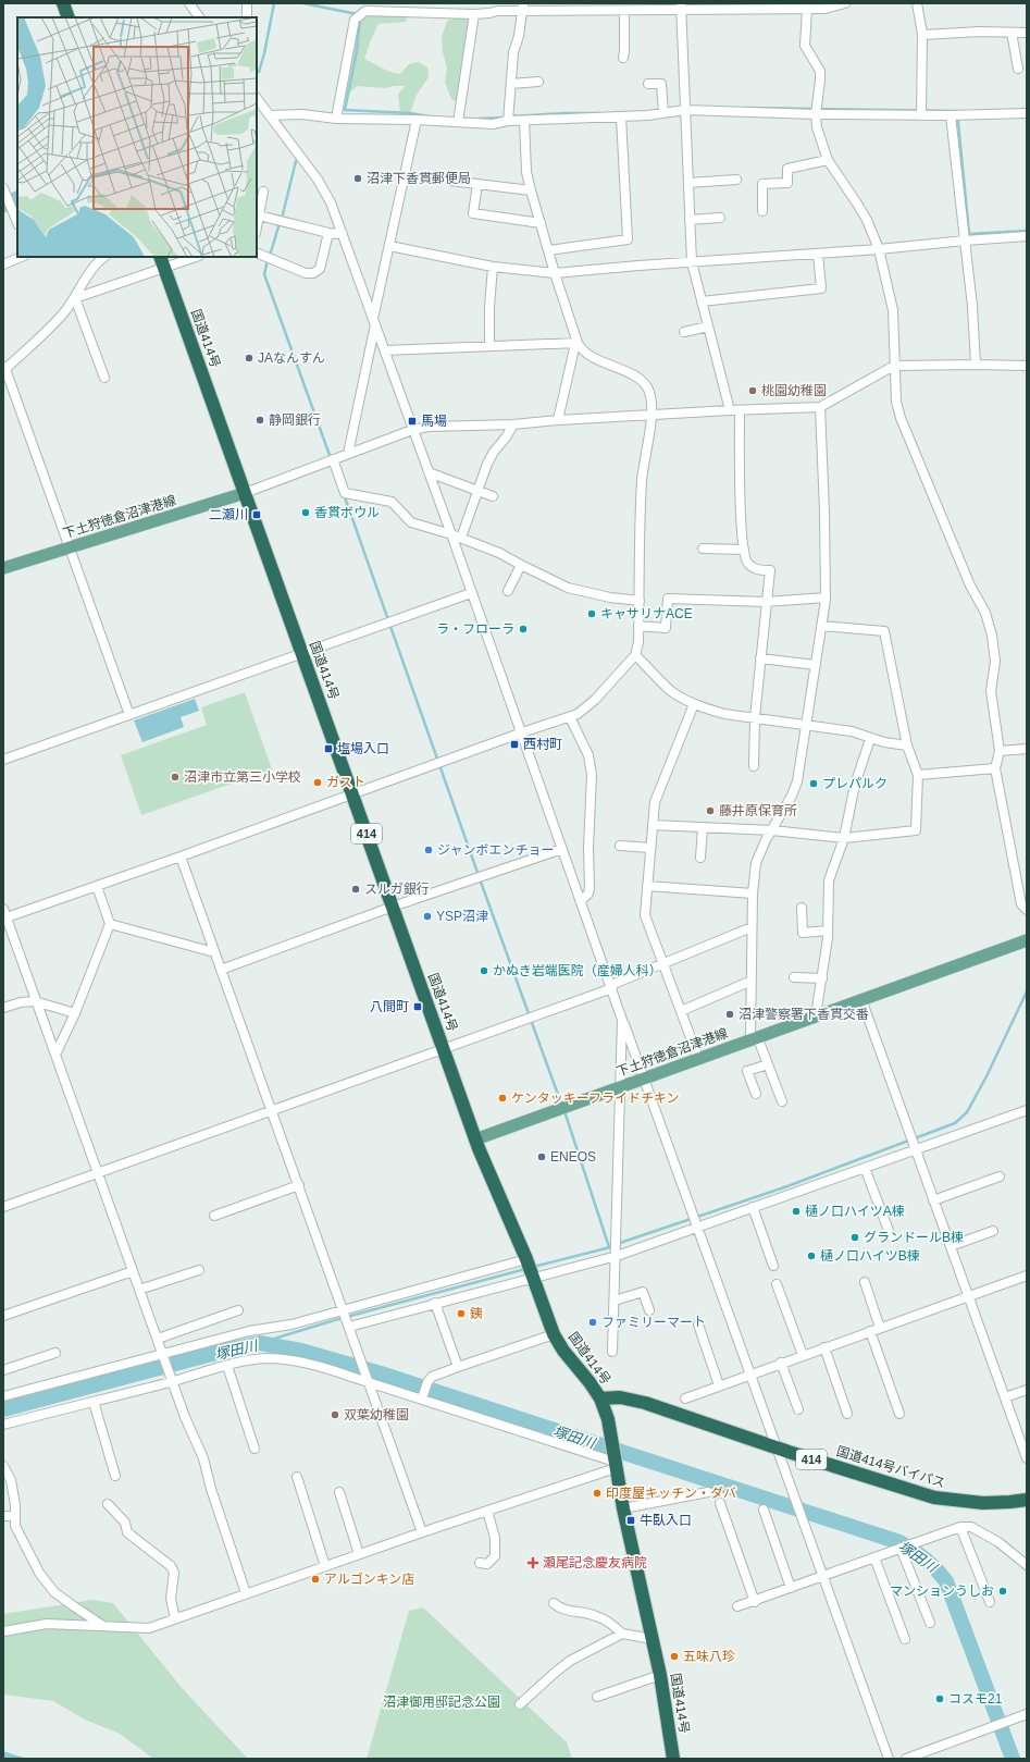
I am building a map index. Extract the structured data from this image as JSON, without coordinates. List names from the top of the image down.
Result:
{
  "streets": {
    "highway": ["国道414号", "414", "国道414号バイパス"],
    "main road": ["下土狩徳倉沼津港線"]
  },
  "crossings": [
    ["国道414号", "下土狩徳倉沼津港線"],
    ["国道414号", "国道414号バイパス"]
  ],
  "water": ["塚田川"],
  "parks": ["沼津御用邸記念公園"],
  "places": {
    "other": [
      "沼津下香貫郵便局",
      "JAなんすん",
      "桃園幼稚園",
      "静岡銀行",
      "香貫ボウル",
      "キャサリナACE",
      "ラ・フローラ",
      "沼津市立第三小学校",
      "ガスト",
      "プレパルク",
      "藤井原保育所",
      "ジャンボエンチョー",
      "スルガ銀行",
      "YSP沼津",
      "かぬき岩端医院（産婦人科）",
      "沼津警察署下香貫交番",
      "ケンタッキーフライドチキン",
      "ENEOS",
      "樋ノ口ハイツA棟",
      "グランドールB棟",
      "樋ノ口ハイツB棟",
      "銕",
      "ファミリーマート",
      "双葉幼稚園",
      "印度屋キッチン・ダバ",
      "アルゴンキン店",
      "マンションうしお",
      "五味八珍",
      "コスモ21"
    ],
    "transit": [
      "馬場",
      "二瀬川",
      "西村町",
      "塩場入口",
      "八間町",
      "牛臥入口"
    ],
    "health": ["瀬尾記念慶友病院"]
  }
}
